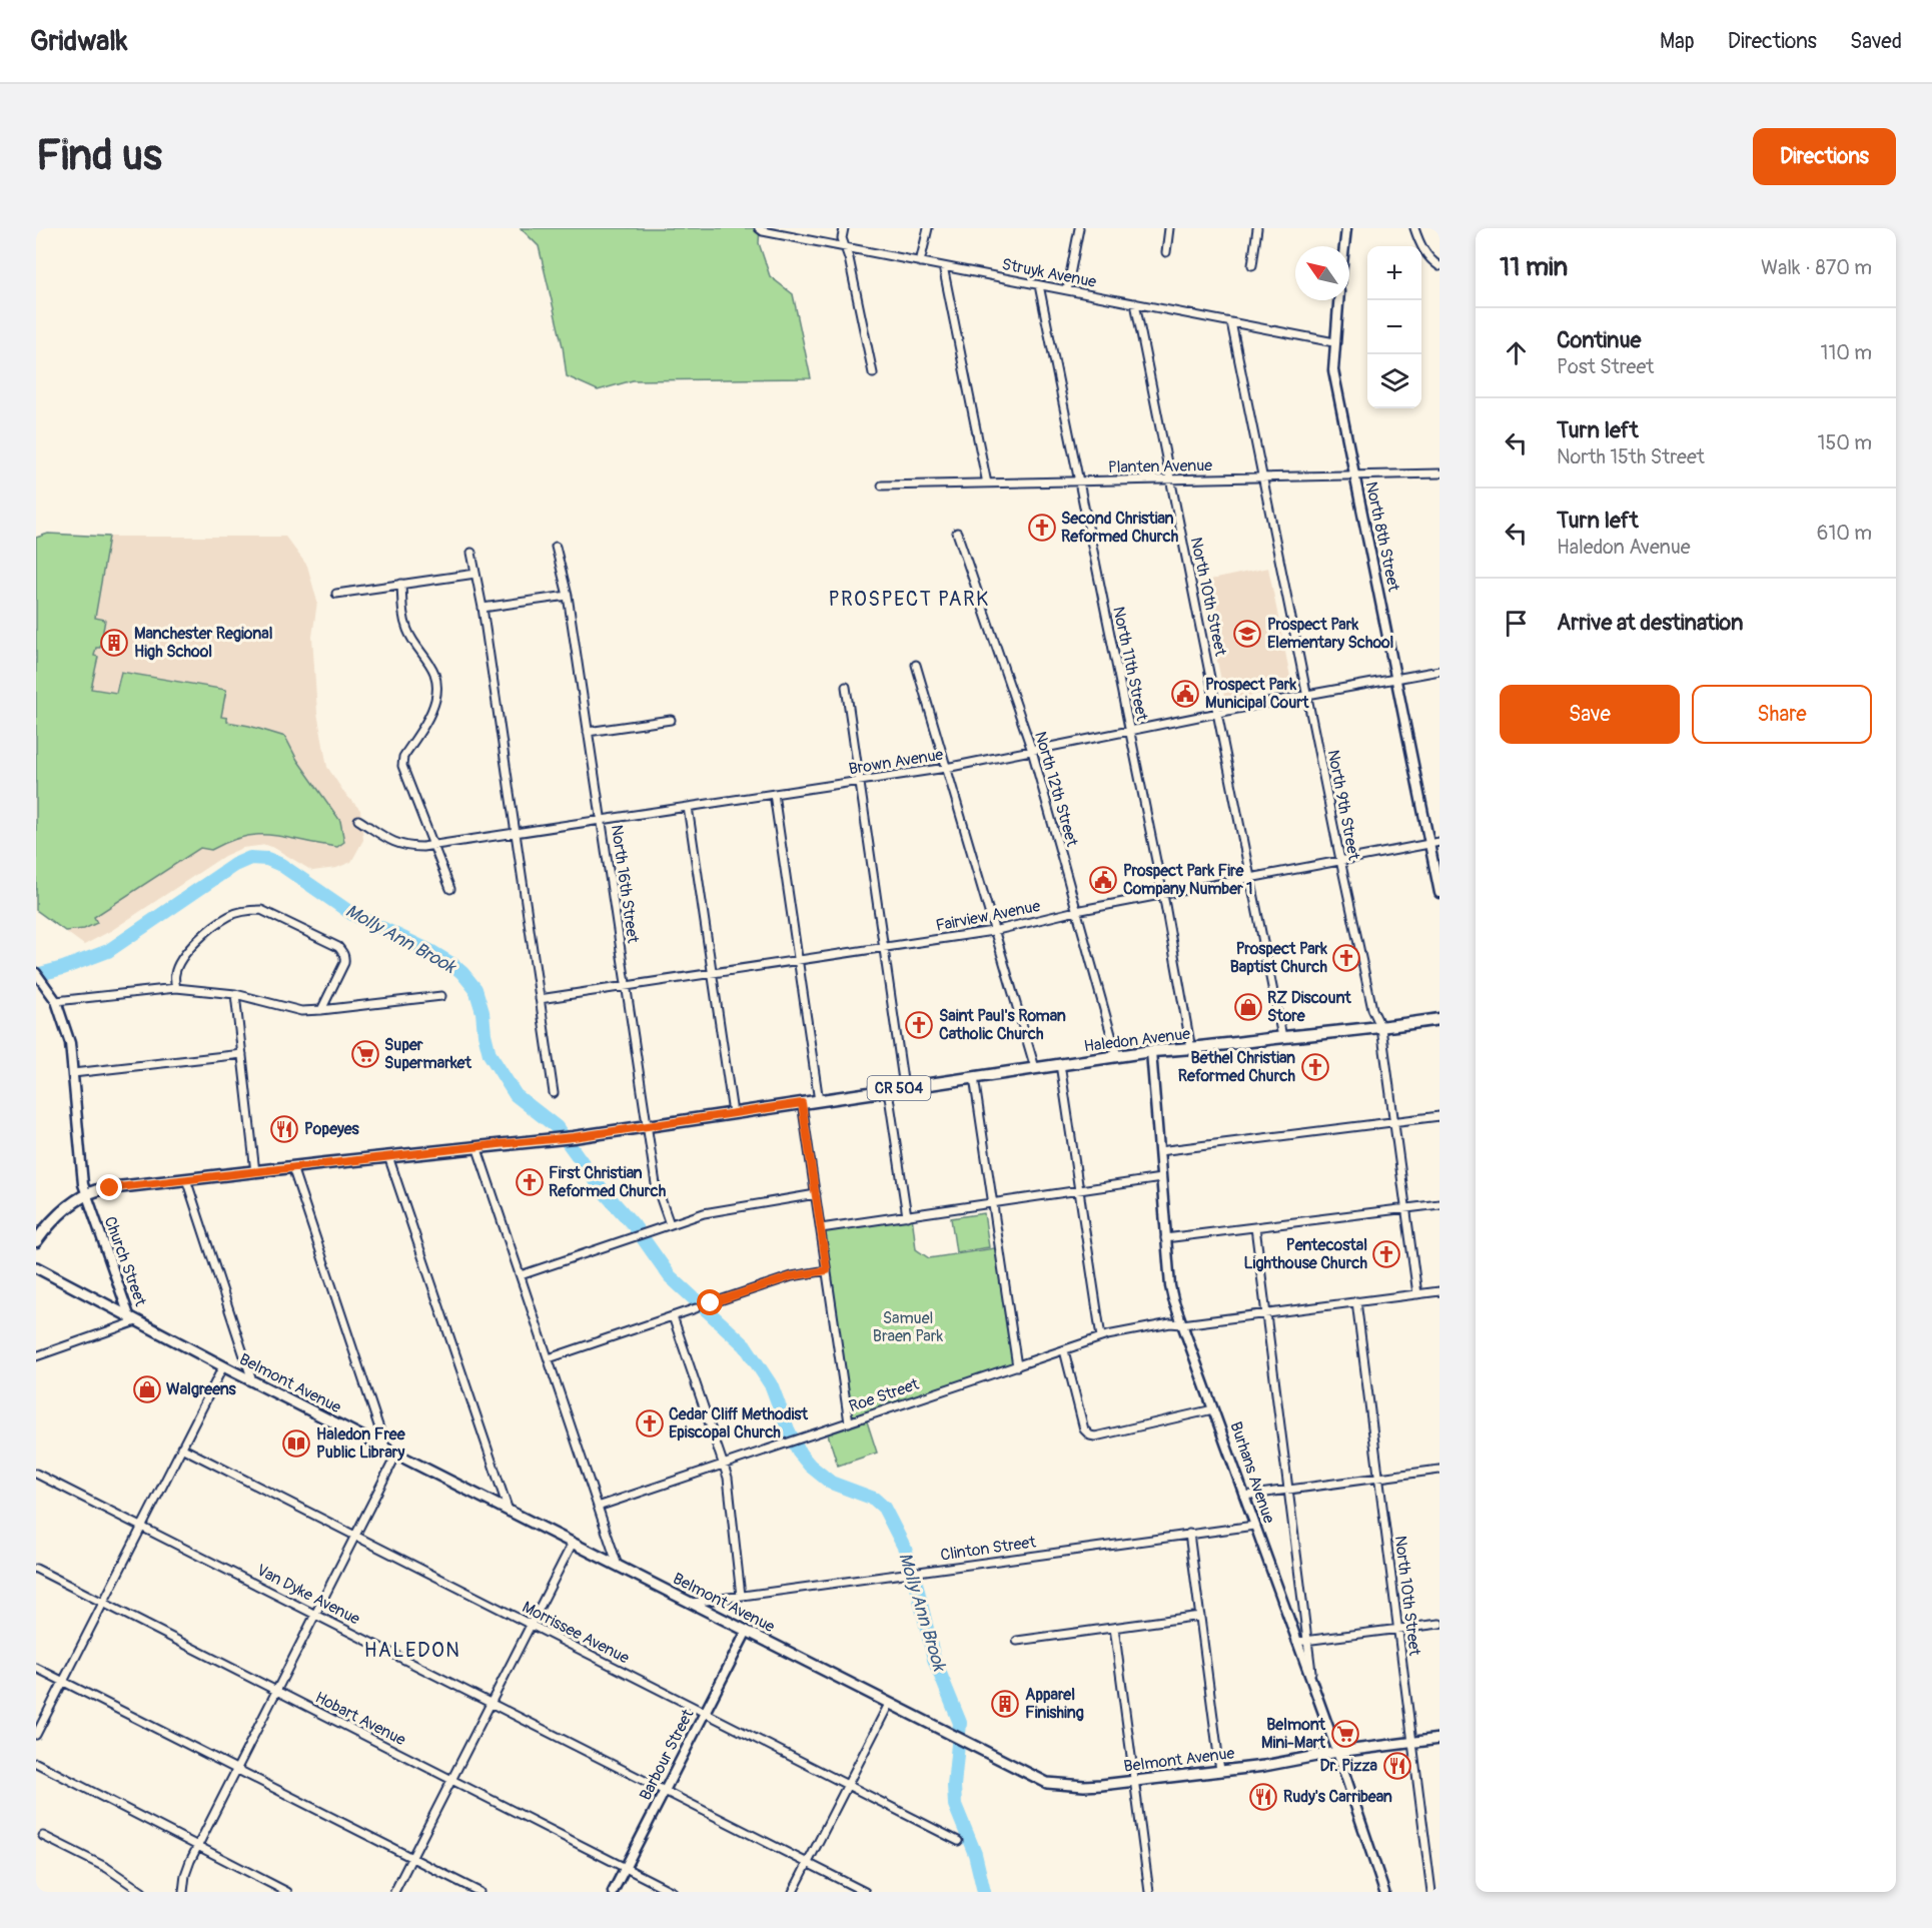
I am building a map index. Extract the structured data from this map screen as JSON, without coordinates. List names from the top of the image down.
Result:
{
  "streets": {
    "main road": ["Haledon Avenue", "CR 504", "Belmont Avenue"],
    "street": [
      "Struyk Avenue",
      "Planten Avenue",
      "North 8th Street",
      "North 10th Street",
      "North 11th Street",
      "Brown Avenue",
      "North 12th Street",
      "North 9th Street",
      "North 16th Street",
      "Fairview Avenue",
      "Church Street",
      "Roe Street",
      "Burhans Avenue",
      "Clinton Street",
      "Van Dyke Avenue",
      "Morrissee Avenue",
      "Hobart Avenue",
      "Barbour Street"
    ]
  },
  "crossings": [
    ["Struyk Avenue", "North 8th Street"],
    ["Struyk Avenue", "North 10th Street"],
    ["Struyk Avenue", "North 11th Street"],
    ["Struyk Avenue", "North 9th Street"],
    ["Planten Avenue", "North 8th Street"],
    ["Planten Avenue", "North 10th Street"],
    ["Planten Avenue", "North 11th Street"],
    ["Planten Avenue", "North 9th Street"],
    ["North 8th Street", "Brown Avenue"],
    ["North 8th Street", "Fairview Avenue"],
    ["North 10th Street", "Brown Avenue"],
    ["North 10th Street", "Fairview Avenue"],
    ["North 10th Street", "Haledon Avenue"],
    ["North 10th Street", "Belmont Avenue"],
    ["North 10th Street", "Roe Street"],
    ["North 11th Street", "Brown Avenue"],
    ["North 11th Street", "Fairview Avenue"],
    ["North 11th Street", "Haledon Avenue"],
    ["Brown Avenue", "North 12th Street"],
    ["Brown Avenue", "North 9th Street"],
    ["Brown Avenue", "North 16th Street"],
    ["North 12th Street", "Fairview Avenue"],
    ["North 12th Street", "Haledon Avenue"],
    ["North 9th Street", "Fairview Avenue"],
    ["North 9th Street", "Haledon Avenue"],
    ["North 9th Street", "Roe Street"],
    ["North 16th Street", "Fairview Avenue"],
    ["North 16th Street", "Haledon Avenue"],
    ["Haledon Avenue", "Church Street"],
    ["Haledon Avenue", "Burhans Avenue"],
    ["Church Street", "Belmont Avenue"],
    ["Belmont Avenue", "Burhans Avenue"],
    ["Belmont Avenue", "Clinton Street"],
    ["Belmont Avenue", "Barbour Street"],
    ["Roe Street", "Burhans Avenue"],
    ["Burhans Avenue", "Clinton Street"],
    ["Van Dyke Avenue", "Barbour Street"],
    ["Morrissee Avenue", "Barbour Street"],
    ["Hobart Avenue", "Barbour Street"]
  ],
  "districts": ["PROSPECT PARK", "HALEDON"],
  "water": ["Molly Ann Brook"],
  "parks": ["Samuel Braen Park"],
  "places": {
    "church": [
      "Second Christian Reformed Church",
      "Prospect Park Baptist Church",
      "Saint Paul's Roman Catholic Church",
      "Bethel Christian Reformed Church",
      "First Christian Reformed Church",
      "Pentecostal Lighthouse Church",
      "Cedar Cliff Methodist Episcopal Church"
    ],
    "school or university": ["Prospect Park Elementary School"],
    "building": ["Manchester Regional High School", "Apparel Finishing"],
    "public building": ["Prospect Park Municipal Court", "Prospect Park Fire Company Number 1"],
    "shop": ["RZ Discount Store", "Walgreens"],
    "supermarket": ["Super Supermarket", "Belmont Mini-Mart"],
    "restaurant": ["Popeyes", "Dr. Pizza", "Rudy's Carribean"],
    "library": ["Haledon Free Public Library"]
  },
  "north": "top left",
  "page": {
    "header": "Gridwalk",
    "nav": ["Map", "Directions", "Saved"],
    "buttons": [
      "Directions",
      ["Save", "Share"]
    ],
    "title": "Find us",
    "heading": ["11 min", "Walk · 870 m"],
    "map_buttons": ["+", "−"],
    "list": [
      ["Continue", "Post Street", "110 m"],
      ["Turn left", "North 15th Street", "150 m"],
      ["Turn left", "Haledon Avenue", "610 m"],
      "Arrive at destination"
    ]
  }
}
